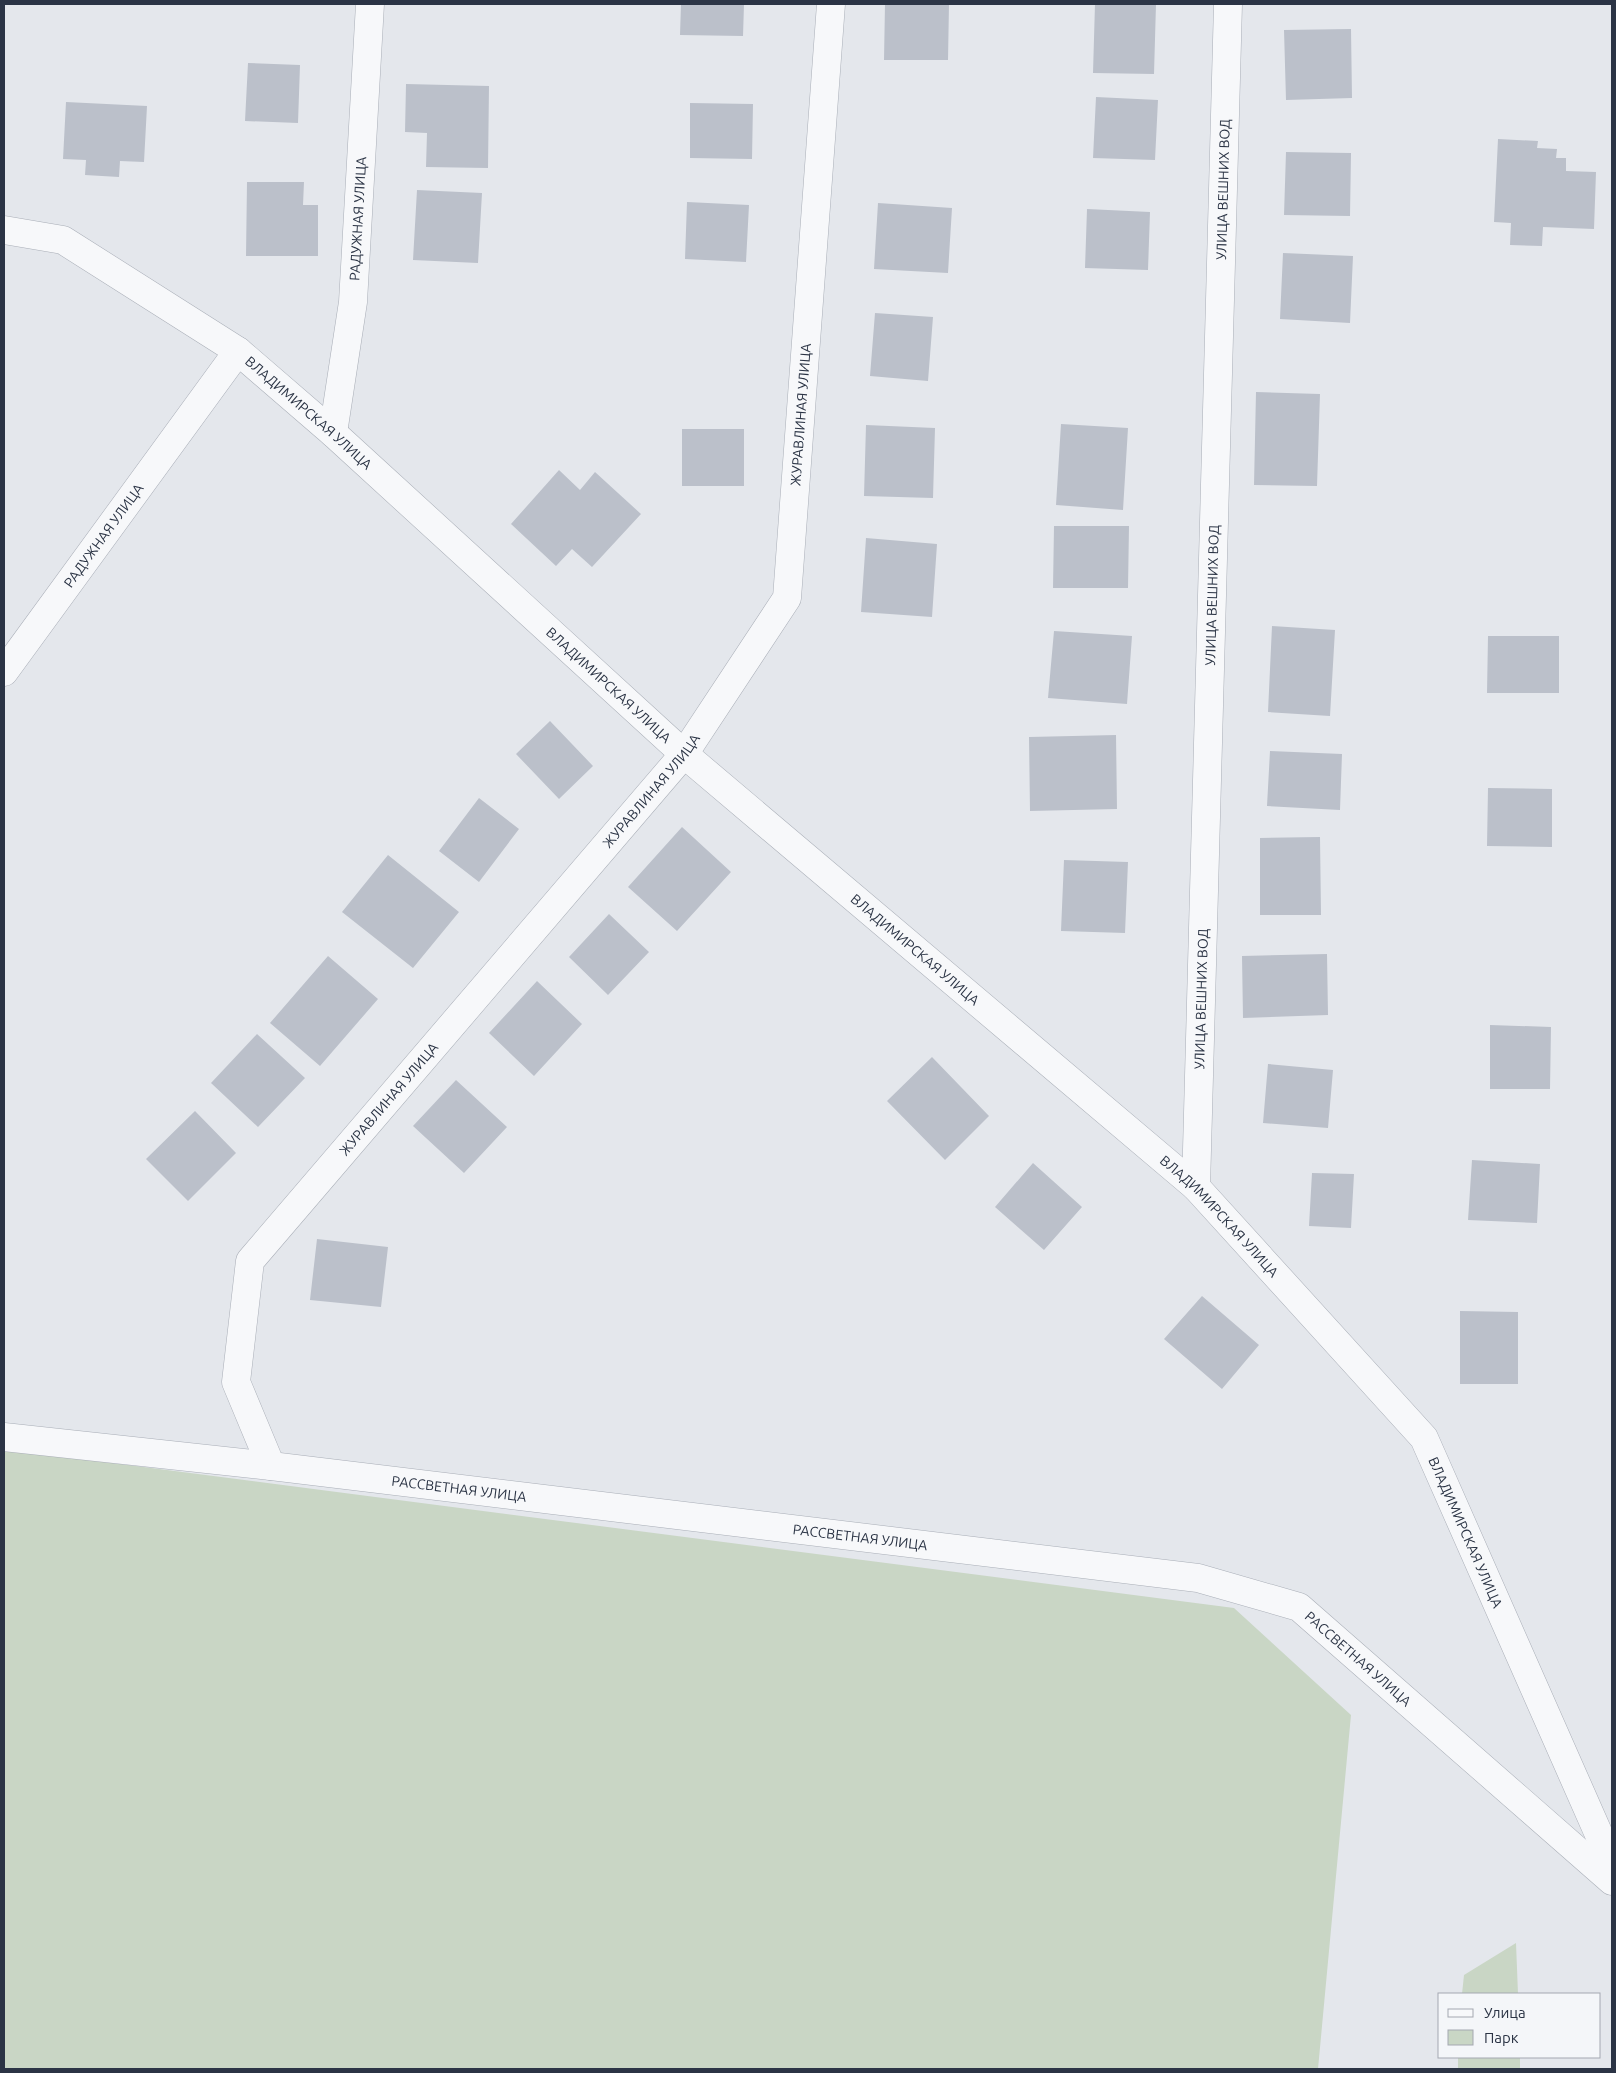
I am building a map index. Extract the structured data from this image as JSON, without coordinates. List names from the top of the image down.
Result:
{
  "streets": {
    "street": [
      "УЛИЦА ВЕШНИХ ВОД",
      "РАДУЖНАЯ УЛИЦА",
      "ВЛАДИМИРСКАЯ УЛИЦА",
      "ЖУРАВЛИНАЯ УЛИЦА",
      "РАССВЕТНАЯ УЛИЦА"
    ]
  },
  "crossings": [
    ["УЛИЦА ВЕШНИХ ВОД", "ВЛАДИМИРСКАЯ УЛИЦА"],
    ["РАДУЖНАЯ УЛИЦА", "ВЛАДИМИРСКАЯ УЛИЦА"],
    ["ВЛАДИМИРСКАЯ УЛИЦА", "ЖУРАВЛИНАЯ УЛИЦА"],
    ["ЖУРАВЛИНАЯ УЛИЦА", "РАССВЕТНАЯ УЛИЦА"]
  ],
  "legend": ["Улица", "Парк"]
}
